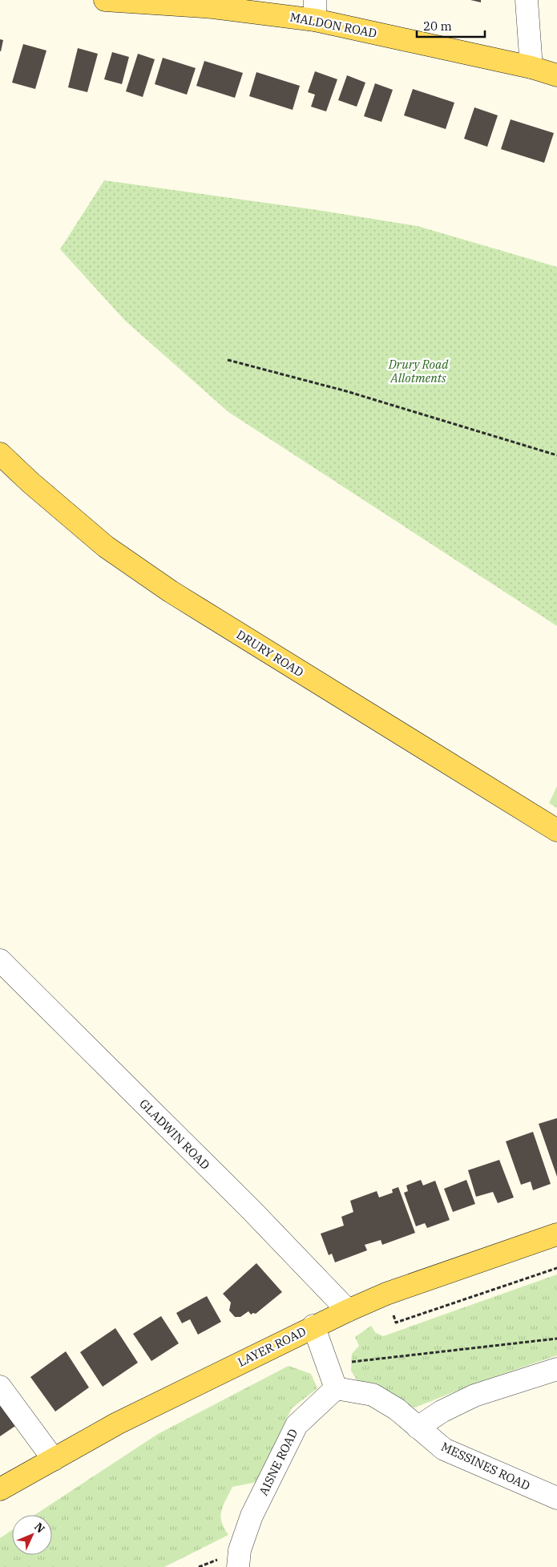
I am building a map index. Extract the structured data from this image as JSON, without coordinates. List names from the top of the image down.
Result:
{
  "streets": {
    "main road": ["MALDON ROAD", "DRURY ROAD", "LAYER ROAD"],
    "street": ["GLADWIN ROAD", "AISNE ROAD", "MESSINES ROAD"]
  },
  "crossings": [
    ["GLADWIN ROAD", "LAYER ROAD"],
    ["AISNE ROAD", "MESSINES ROAD"]
  ],
  "parks": ["Drury Road Allotments"],
  "scale_bar": "20 m",
  "north": "top right"
}
